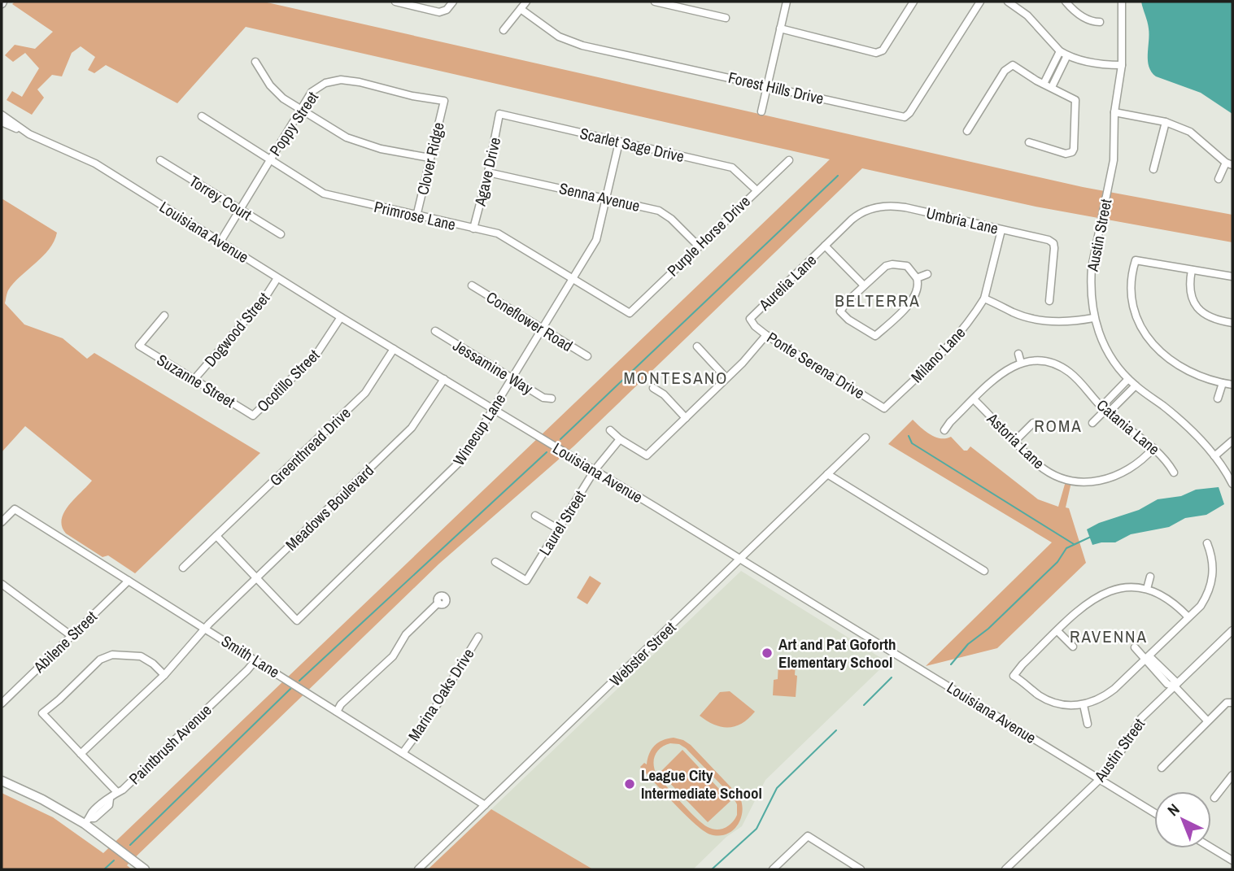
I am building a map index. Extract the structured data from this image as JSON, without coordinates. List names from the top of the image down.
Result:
{
  "streets": {
    "street": [
      "Forest Hills Drive",
      "Poppy Street",
      "Scarlet Sage Drive",
      "Clover Ridge",
      "Agave Drive",
      "Senna Avenue",
      "Torrey Court",
      "Primrose Lane",
      "Umbria Lane",
      "Louisiana Avenue",
      "Austin Street",
      "Purple Horse Drive",
      "Aurelia Lane",
      "Coneflower Road",
      "Dogwood Street",
      "Milano Lane",
      "Ponte Serena Drive",
      "Jessamine Way",
      "Suzanne Street",
      "Ocotillo Street",
      "Catania Lane",
      "Winecup Lane",
      "Astoria Lane",
      "Greenthread Drive",
      "Meadows Boulevard",
      "Laurel Street",
      "Abilene Street",
      "Webster Street",
      "Smith Lane",
      "Marina Oaks Drive",
      "Paintbrush Avenue"
    ]
  },
  "crossings": [
    ["Poppy Street", "Clover Ridge"],
    ["Poppy Street", "Torrey Court"],
    ["Poppy Street", "Primrose Lane"],
    ["Poppy Street", "Louisiana Avenue"],
    ["Scarlet Sage Drive", "Agave Drive"],
    ["Scarlet Sage Drive", "Purple Horse Drive"],
    ["Scarlet Sage Drive", "Winecup Lane"],
    ["Clover Ridge", "Primrose Lane"],
    ["Agave Drive", "Senna Avenue"],
    ["Agave Drive", "Primrose Lane"],
    ["Senna Avenue", "Purple Horse Drive"],
    ["Senna Avenue", "Winecup Lane"],
    ["Primrose Lane", "Purple Horse Drive"],
    ["Primrose Lane", "Winecup Lane"],
    ["Umbria Lane", "Aurelia Lane"],
    ["Umbria Lane", "Milano Lane"],
    ["Louisiana Avenue", "Austin Street"],
    ["Louisiana Avenue", "Dogwood Street"],
    ["Louisiana Avenue", "Ocotillo Street"],
    ["Louisiana Avenue", "Winecup Lane"],
    ["Louisiana Avenue", "Greenthread Drive"],
    ["Louisiana Avenue", "Meadows Boulevard"],
    ["Louisiana Avenue", "Laurel Street"],
    ["Louisiana Avenue", "Webster Street"],
    ["Aurelia Lane", "Ponte Serena Drive"],
    ["Coneflower Road", "Winecup Lane"],
    ["Dogwood Street", "Suzanne Street"],
    ["Milano Lane", "Ponte Serena Drive"],
    ["Jessamine Way", "Winecup Lane"],
    ["Suzanne Street", "Ocotillo Street"],
    ["Catania Lane", "Astoria Lane"],
    ["Winecup Lane", "Meadows Boulevard"],
    ["Meadows Boulevard", "Smith Lane"],
    ["Abilene Street", "Smith Lane"],
    ["Webster Street", "Smith Lane"],
    ["Smith Lane", "Marina Oaks Drive"],
    ["Smith Lane", "Paintbrush Avenue"]
  ],
  "districts": [
    "BELTERRA",
    "MONTESANO",
    "ROMA",
    "RAVENNA"
  ],
  "places": ["Art and Pat Goforth Elementary School", "League City Intermediate School"],
  "north": "top left"
}
